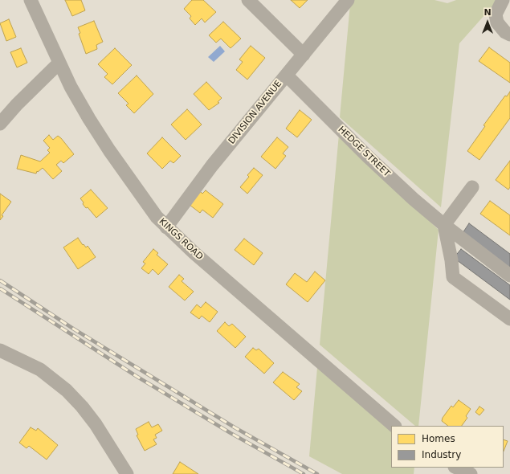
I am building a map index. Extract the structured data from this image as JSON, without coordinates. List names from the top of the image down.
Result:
{
  "streets": {
    "street": ["DIVISION AVENUE", "HEDGE STREET", "KINGS ROAD"]
  },
  "crossings": [
    ["DIVISION AVENUE", "HEDGE STREET"],
    ["DIVISION AVENUE", "KINGS ROAD"]
  ],
  "legend": ["Homes", "Industry"],
  "north": "top"
}
